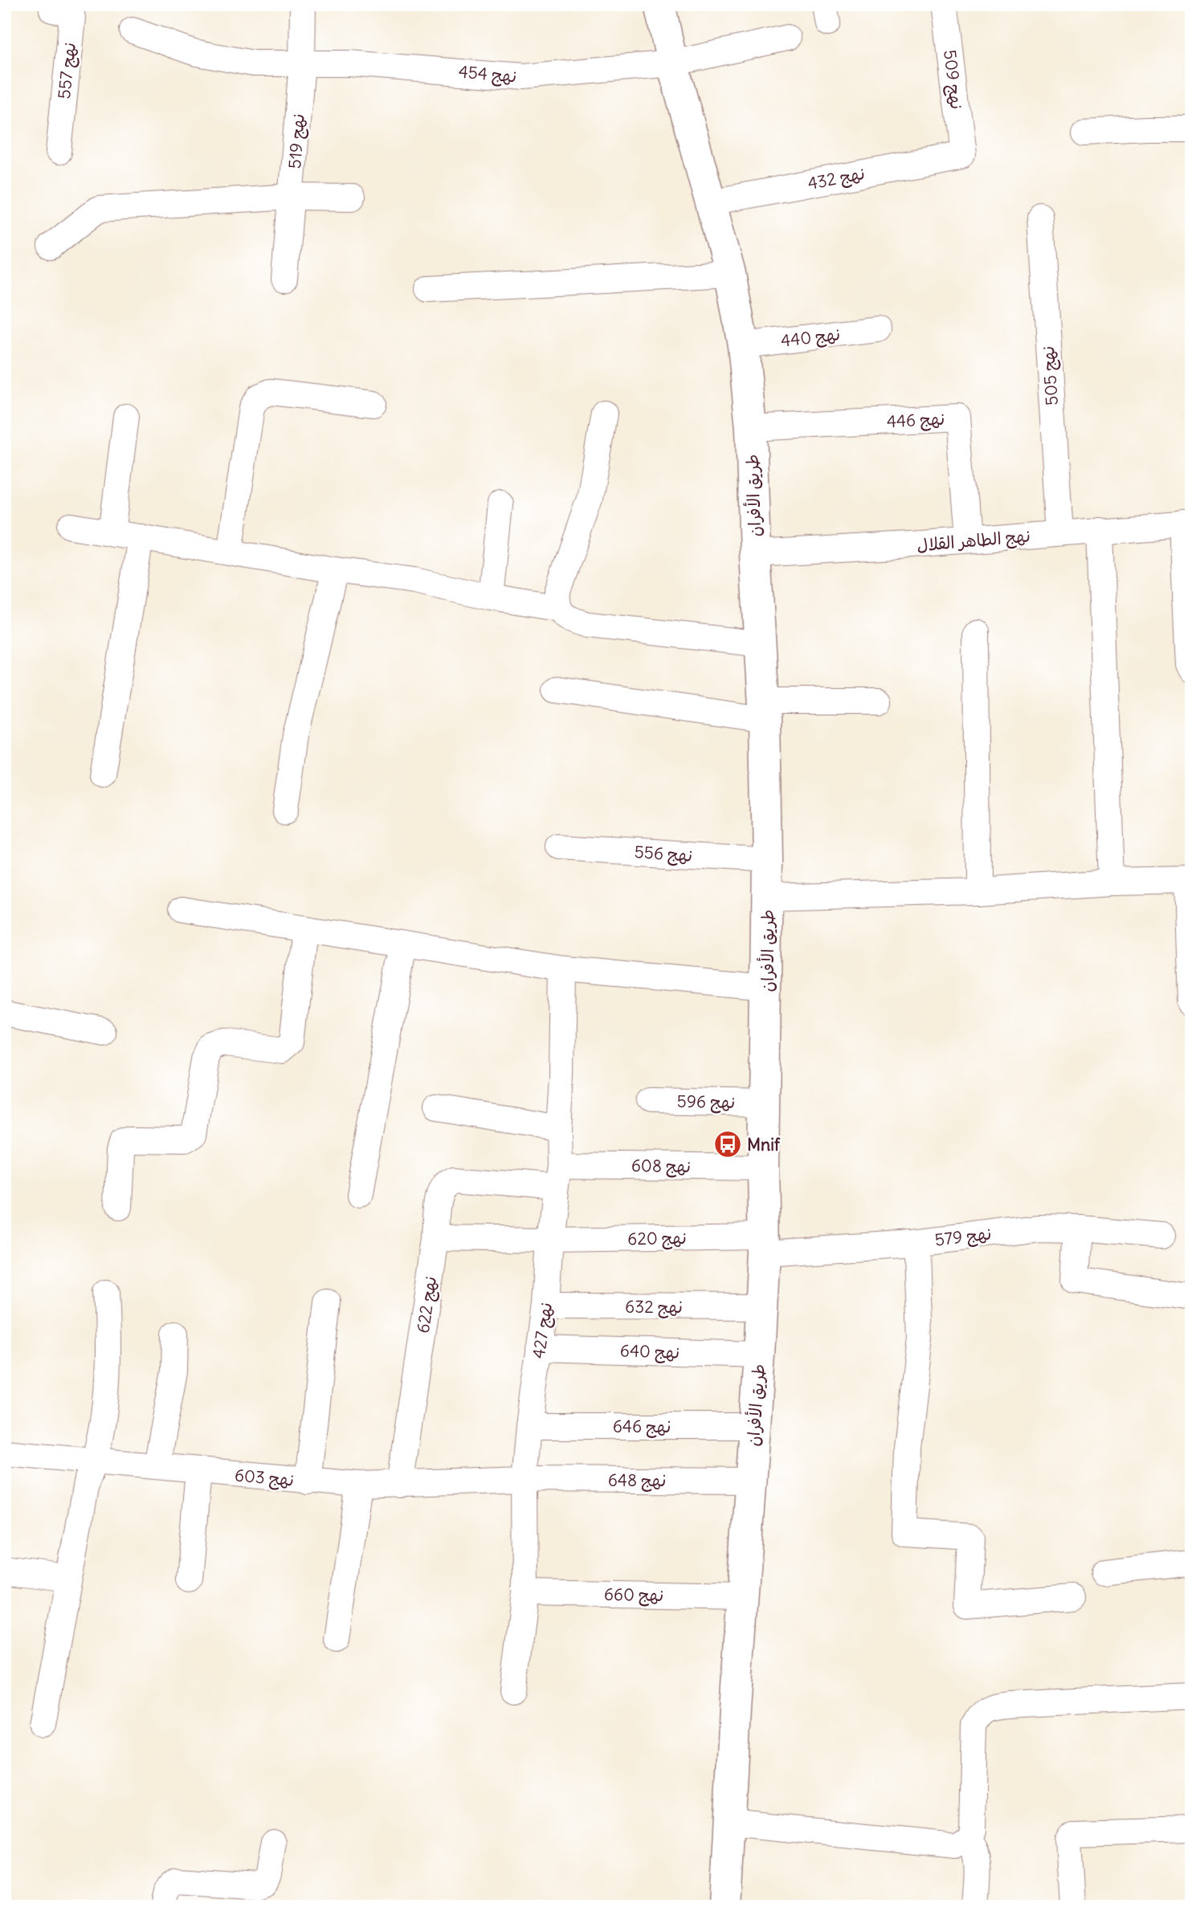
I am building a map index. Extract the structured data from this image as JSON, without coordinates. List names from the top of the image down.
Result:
{
  "streets": {
    "main road": ["طريق الأفران"],
    "street": [
      "نهج 557",
      "نهج 454",
      "نهج 509",
      "نهج 519",
      "نهج 432",
      "نهج 440",
      "نهج 505",
      "نهج 446",
      "نهج الطاهر القلال",
      "نهج 556",
      "نهج 596",
      "نهج 608",
      "نهج 579",
      "نهج 620",
      "نهج 622",
      "نهج 632",
      "نهج 427",
      "نهج 640",
      "نهج 646",
      "نهج 603",
      "نهج 648",
      "نهج 660"
    ]
  },
  "crossings": [
    ["نهج 454", "نهج 519"],
    ["نهج 454", "طريق الأفران"],
    ["نهج 509", "نهج 432"],
    ["نهج 432", "طريق الأفران"],
    ["نهج 440", "طريق الأفران"],
    ["نهج 505", "نهج الطاهر القلال"],
    ["نهج 446", "طريق الأفران"],
    ["نهج 446", "نهج الطاهر القلال"],
    ["طريق الأفران", "نهج الطاهر القلال"],
    ["طريق الأفران", "نهج 556"],
    ["طريق الأفران", "نهج 596"],
    ["طريق الأفران", "نهج 608"],
    ["طريق الأفران", "نهج 579"],
    ["طريق الأفران", "نهج 620"],
    ["طريق الأفران", "نهج 632"],
    ["طريق الأفران", "نهج 640"],
    ["طريق الأفران", "نهج 646"],
    ["طريق الأفران", "نهج 648"],
    ["طريق الأفران", "نهج 660"],
    ["نهج 608", "نهج 622"],
    ["نهج 608", "نهج 427"],
    ["نهج 579", "نهج 620"],
    ["نهج 620", "نهج 427"],
    ["نهج 622", "نهج 603"],
    ["نهج 632", "نهج 427"],
    ["نهج 427", "نهج 640"],
    ["نهج 427", "نهج 646"],
    ["نهج 427", "نهج 603"],
    ["نهج 427", "نهج 648"],
    ["نهج 427", "نهج 660"],
    ["نهج 603", "نهج 648"]
  ],
  "places": {
    "bus stop": ["Mnif"]
  }
}
